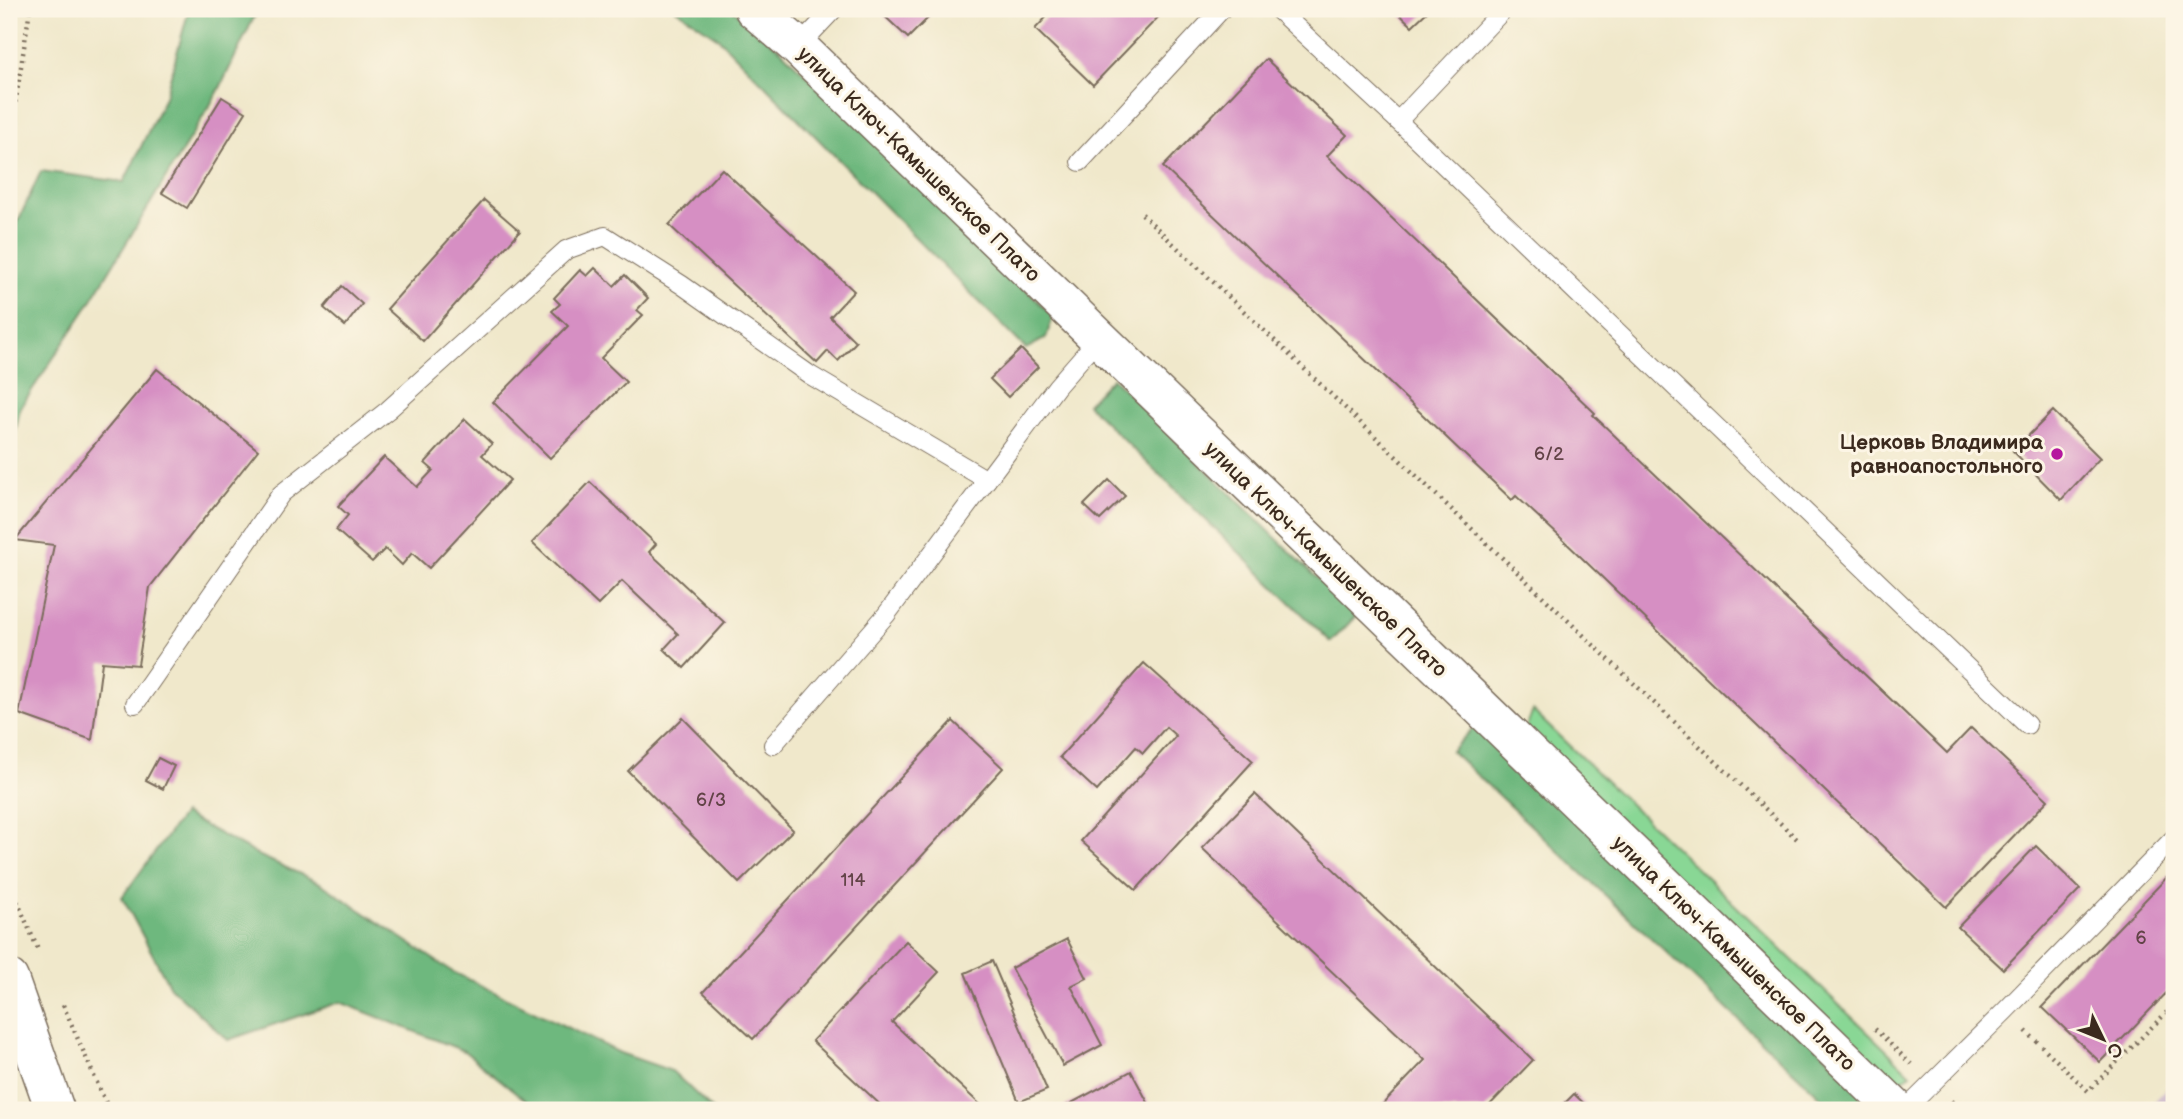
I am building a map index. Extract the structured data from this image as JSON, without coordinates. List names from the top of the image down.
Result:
{
  "streets": {
    "street": ["улица Ключ-Камышенское Плато"]
  },
  "places": ["Церковь Владимира равноапостольного"],
  "house_numbers": [
    "6/2",
    "6/3",
    "114",
    "6"
  ],
  "north": "bottom right"
}
